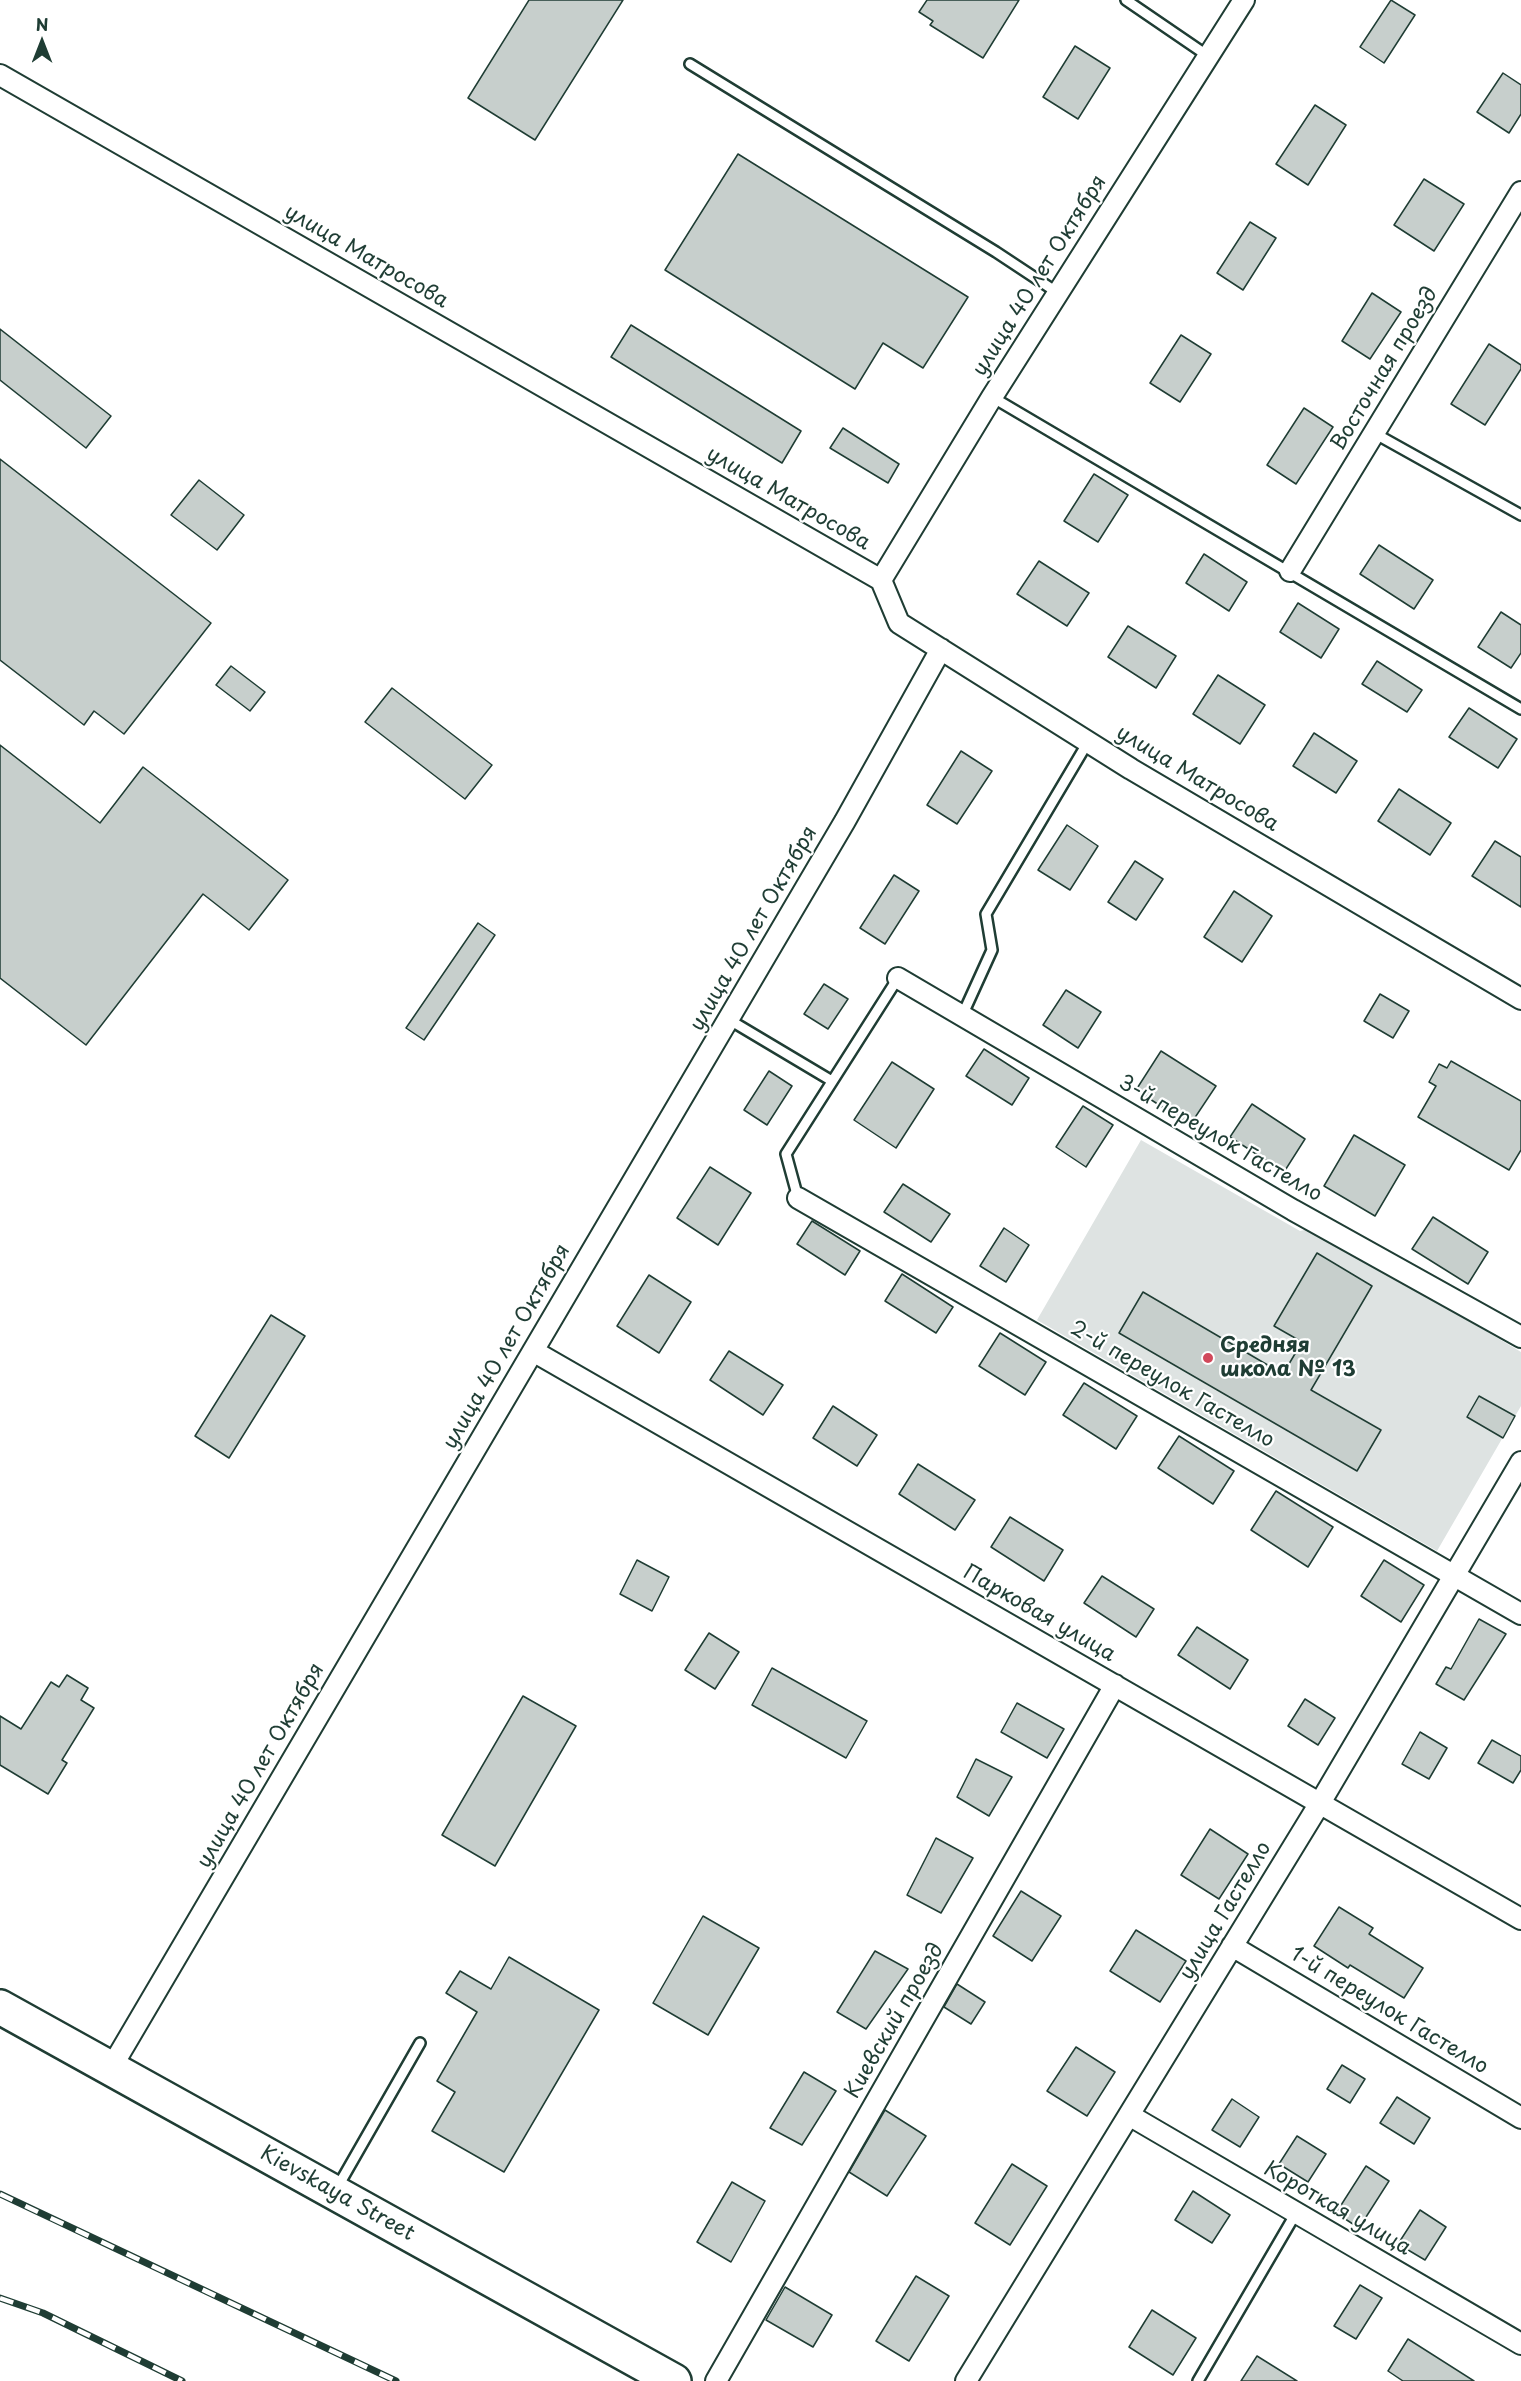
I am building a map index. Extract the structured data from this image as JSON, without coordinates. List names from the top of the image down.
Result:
{
  "streets": {
    "highway": ["Kievskaya Street"],
    "street": [
      "улица Матросова",
      "улица 40 лет Октября",
      "Восточная проезд",
      "3-й переулок Гастелло",
      "2-й переулок Гастелло",
      "Парковая улица",
      "улица Гастелло",
      "1-й переулок Гастелло",
      "Киевский проезд",
      "Короткая улица"
    ]
  },
  "crossings": [
    ["улица Матросова", "улица 40 лет Октября"],
    ["улица 40 лет Октября", "Парковая улица"],
    ["улица 40 лет Октября", "Kievskaya Street"],
    ["2-й переулок Гастелло", "улица Гастелло"],
    ["Парковая улица", "улица Гастелло"],
    ["Парковая улица", "Киевский проезд"],
    ["улица Гастелло", "1-й переулок Гастелло"],
    ["улица Гастелло", "Короткая улица"]
  ],
  "places": ["Средняя школа № 13"],
  "north": "top"
}
